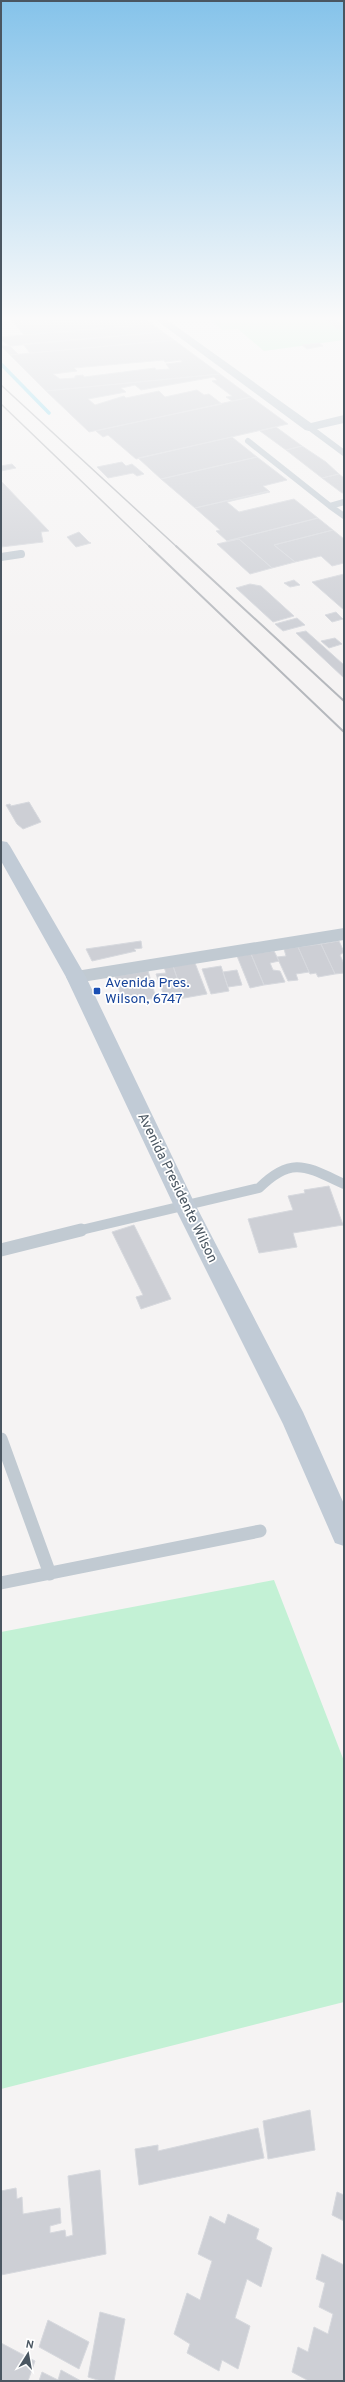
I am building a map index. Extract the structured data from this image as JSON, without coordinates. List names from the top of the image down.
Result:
{
  "streets": {
    "main road": ["Avenida Presidente Wilson"]
  },
  "places": {
    "transit": ["Avenida Pres. Wilson, 6747"]
  },
  "north": "top"
}
